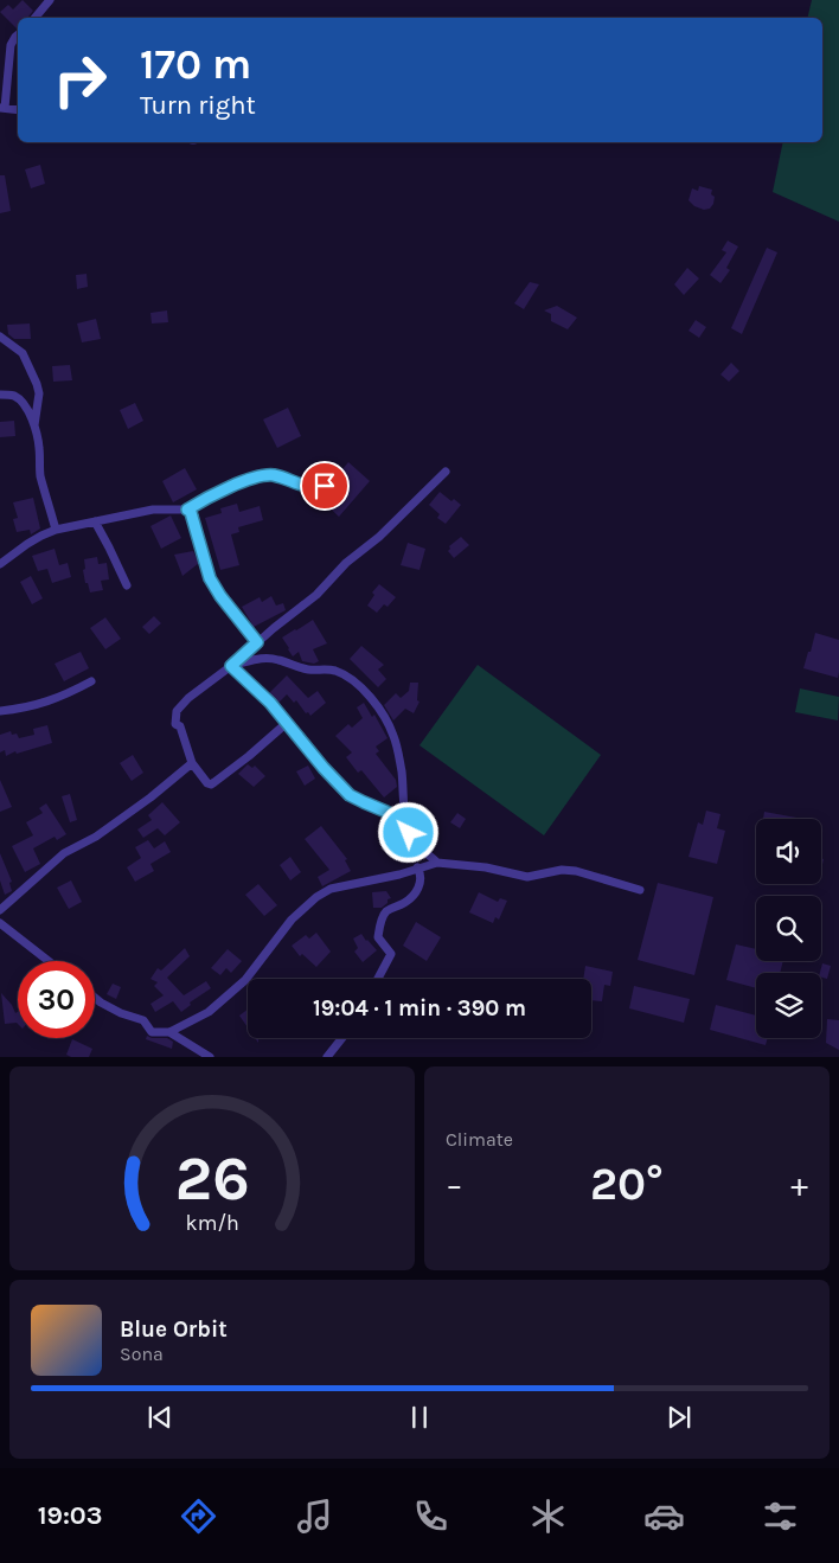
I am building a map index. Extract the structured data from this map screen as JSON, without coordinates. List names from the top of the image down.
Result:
{
  "page": {
    "turn": ["170 m", "Turn right"],
    "limit": "30",
    "trip": "19:04 · 1 min · 390 m",
    "tile": "Climate",
    "heat": ["−", "20°", "+"],
    "song": ["Blue Orbit", "Sona"],
    "tabs": "19:03",
    "gauge": ["26", "km/h"]
  }
}
